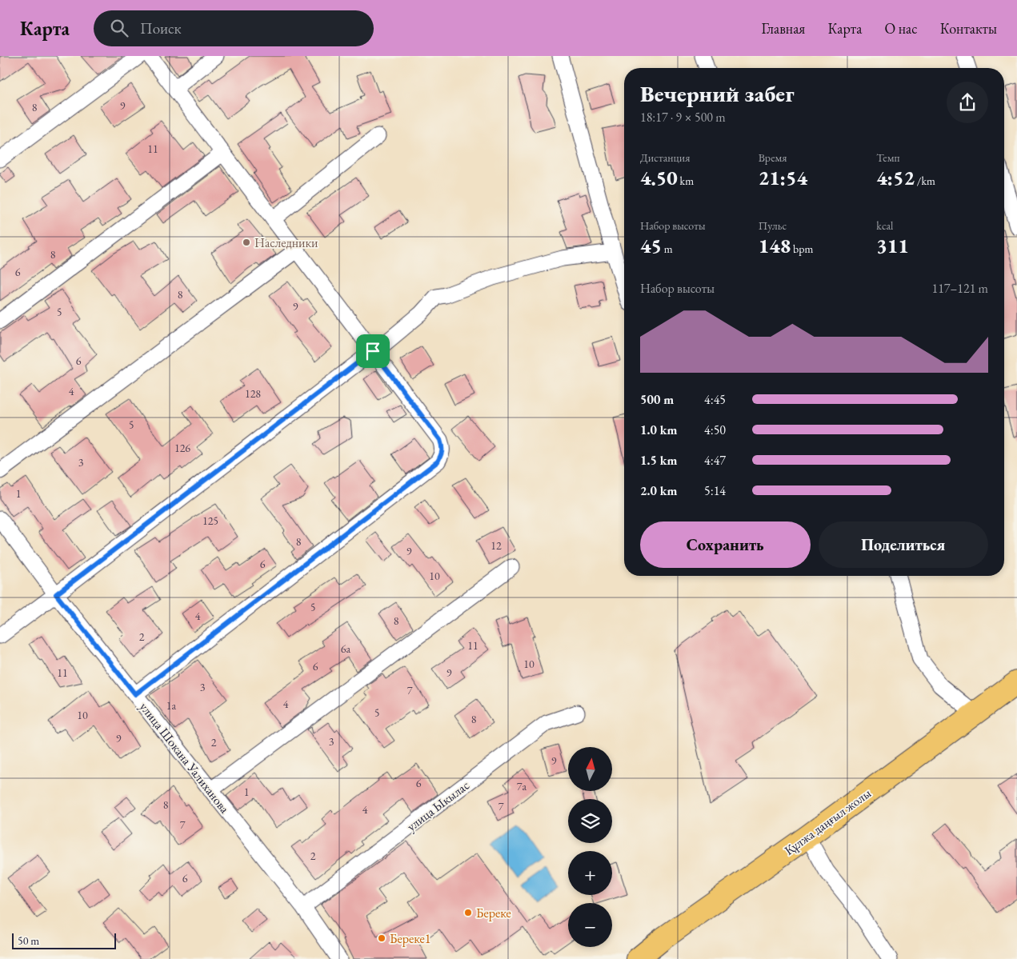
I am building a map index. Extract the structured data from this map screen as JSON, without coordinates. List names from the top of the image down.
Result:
{
  "streets": {
    "main road": ["Құлжа даңғыл жолы"],
    "street": ["улица Шокана Уалиханова", "улица Ыкылас"]
  },
  "crossings": [
    ["улица Шокана Уалиханова", "улица Ыкылас"]
  ],
  "places": ["Наследники", "Береке", "Береке1"],
  "house_numbers": [
    "9",
    "8",
    "11",
    "8",
    "6",
    "8",
    "9",
    "5",
    "6",
    "4",
    "128",
    "5",
    "126",
    "3",
    "1",
    "125",
    "8",
    "12",
    "9",
    "6",
    "10",
    "5",
    "4",
    "8",
    "2",
    "11",
    "6а",
    "10",
    "6",
    "11",
    "9",
    "3",
    "7",
    "4",
    "1а",
    "5",
    "10",
    "8",
    "9",
    "3",
    "2",
    "9",
    "6",
    "7а",
    "1",
    "8",
    "7",
    "4",
    "7",
    "2",
    "6"
  ],
  "scale_bar": "50 m",
  "north": "top",
  "page": {
    "header": "Карта",
    "search": "Поиск",
    "nav": [
      "Главная",
      "Карта",
      "О нас",
      "Контакты"
    ],
    "heading": ["Вечерний забег", "18:17 · 9 × 500 m"],
    "stats": [
      ["Дистанция", "4.50 km"],
      ["Время", "21:54"],
      ["Темп", "4:52 /km"],
      ["Набор высоты", "45 m"],
      ["Пульс", "148 bpm"],
      ["kcal", "311"]
    ],
    "chart": ["Набор высоты", "117–121 m"],
    "list": [
      {
        "name": "500 m",
        "note": "4:45"
      },
      {
        "name": "1.0 km",
        "note": "4:50"
      },
      {
        "name": "1.5 km",
        "note": "4:47"
      },
      {
        "name": "2.0 km",
        "note": "5:14"
      }
    ],
    "buttons": ["Сохранить", "Поделиться"],
    "map_buttons": ["+", "−"],
    "scale": "50 m"
  }
}
